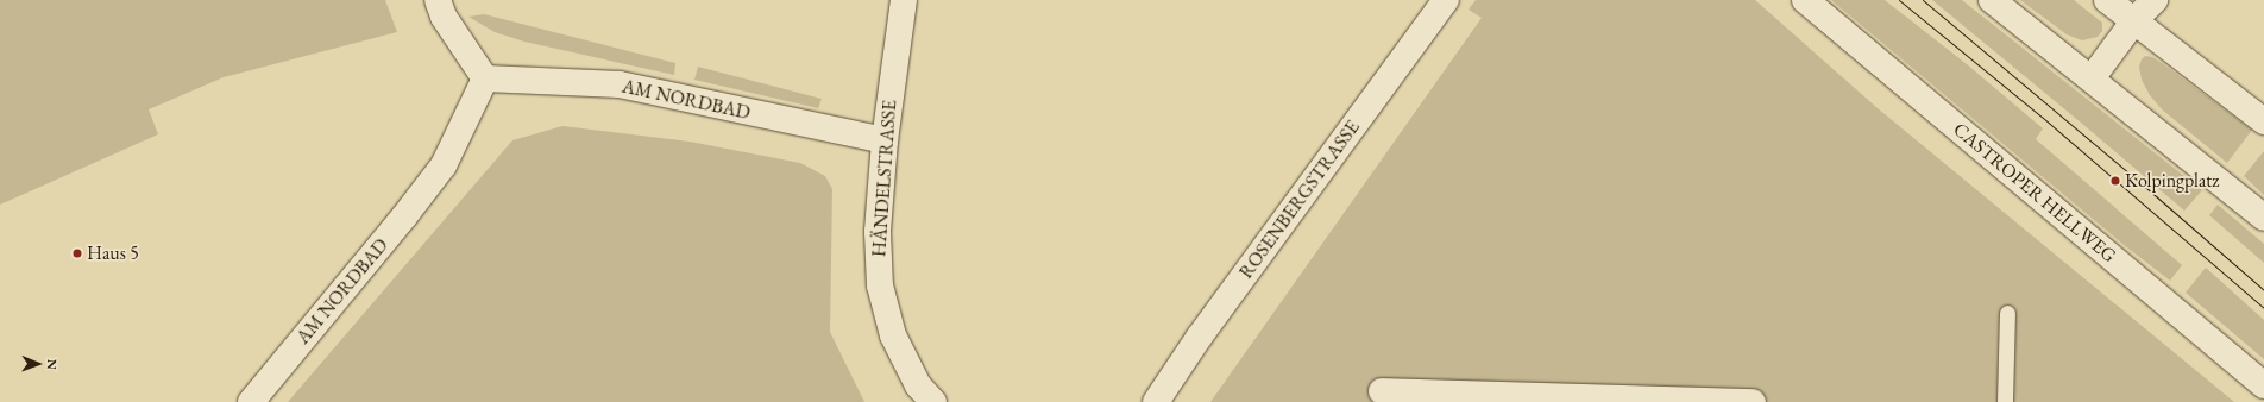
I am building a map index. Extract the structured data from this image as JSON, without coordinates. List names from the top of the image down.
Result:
{
  "streets": {
    "street": [
      "AM NORDBAD",
      "HÄNDELSTRASSE",
      "CASTROPER HELLWEG",
      "ROSENBERGSTRASSE"
    ]
  },
  "crossings": [
    ["AM NORDBAD", "HÄNDELSTRASSE"]
  ],
  "places": ["Kolpingplatz", "Haus 5"],
  "north": "right"
}
